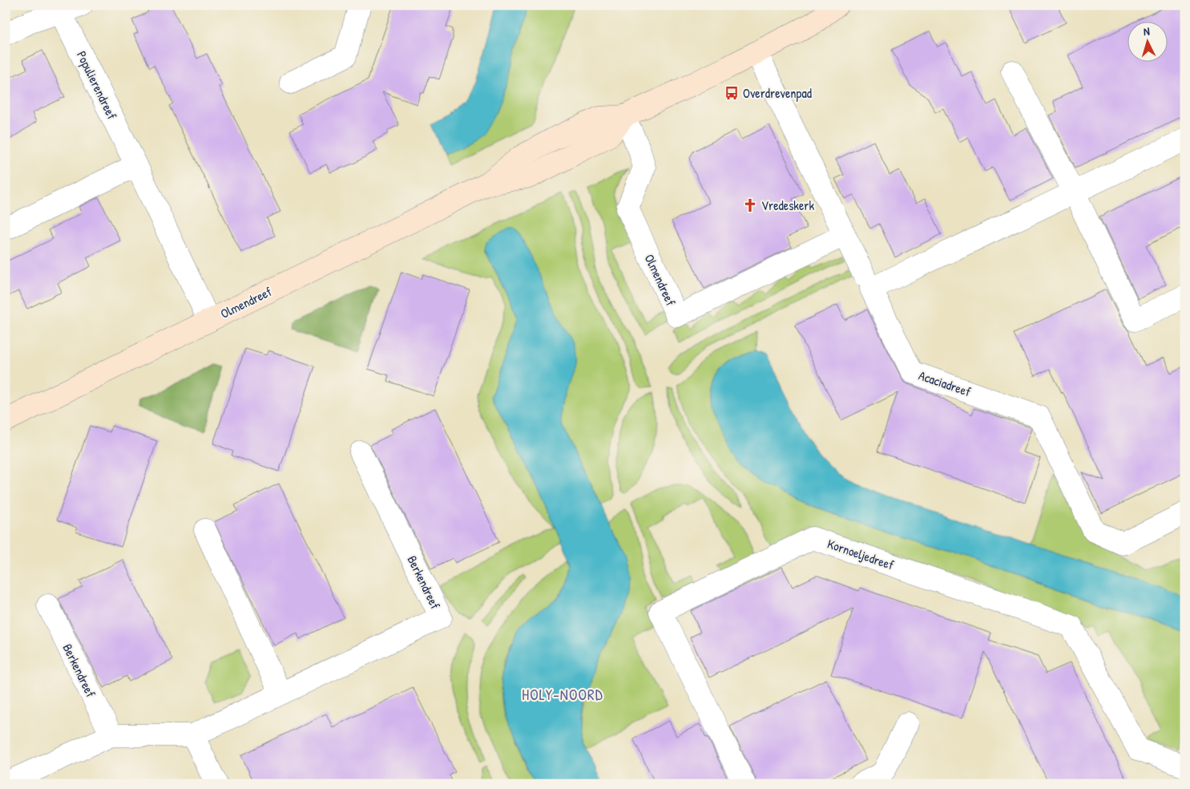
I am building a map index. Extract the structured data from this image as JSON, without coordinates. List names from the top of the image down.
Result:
{
  "streets": {
    "street": [
      "Populierendreef",
      "Olmendreef",
      "Acaciadreef",
      "Kornoeljedreef",
      "Berkendreef"
    ]
  },
  "crossings": [
    ["Populierendreef", "Olmendreef"]
  ],
  "districts": ["HOLY-NOORD"],
  "places": {
    "bus stop": ["Overdrevenpad"],
    "church": ["Vredeskerk"]
  },
  "north": "top"
}
